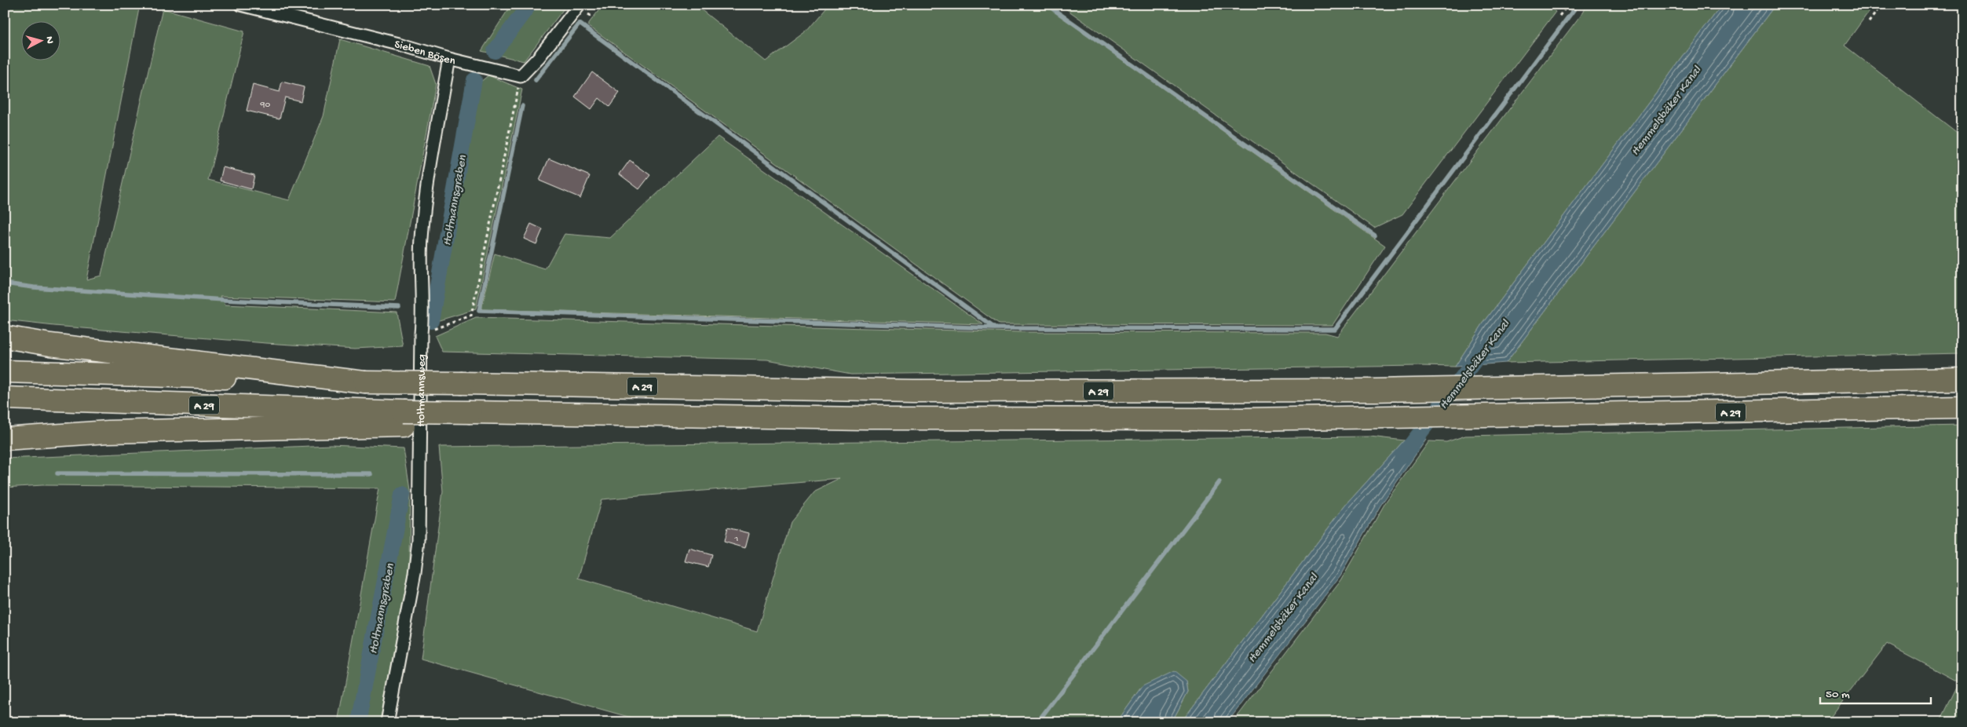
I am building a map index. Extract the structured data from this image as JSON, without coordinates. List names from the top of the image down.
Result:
{
  "streets": {
    "highway": ["A 29"],
    "street": ["Sieben Bösen", "Holtmannsweg"]
  },
  "crossings": [
    ["Sieben Bösen", "Holtmannsweg"]
  ],
  "water": ["Hemmelsbäker Kanal", "Holtmannsgraben"],
  "house_numbers": ["90", "1"],
  "scale_bar": "50 m",
  "north": "right"
}
